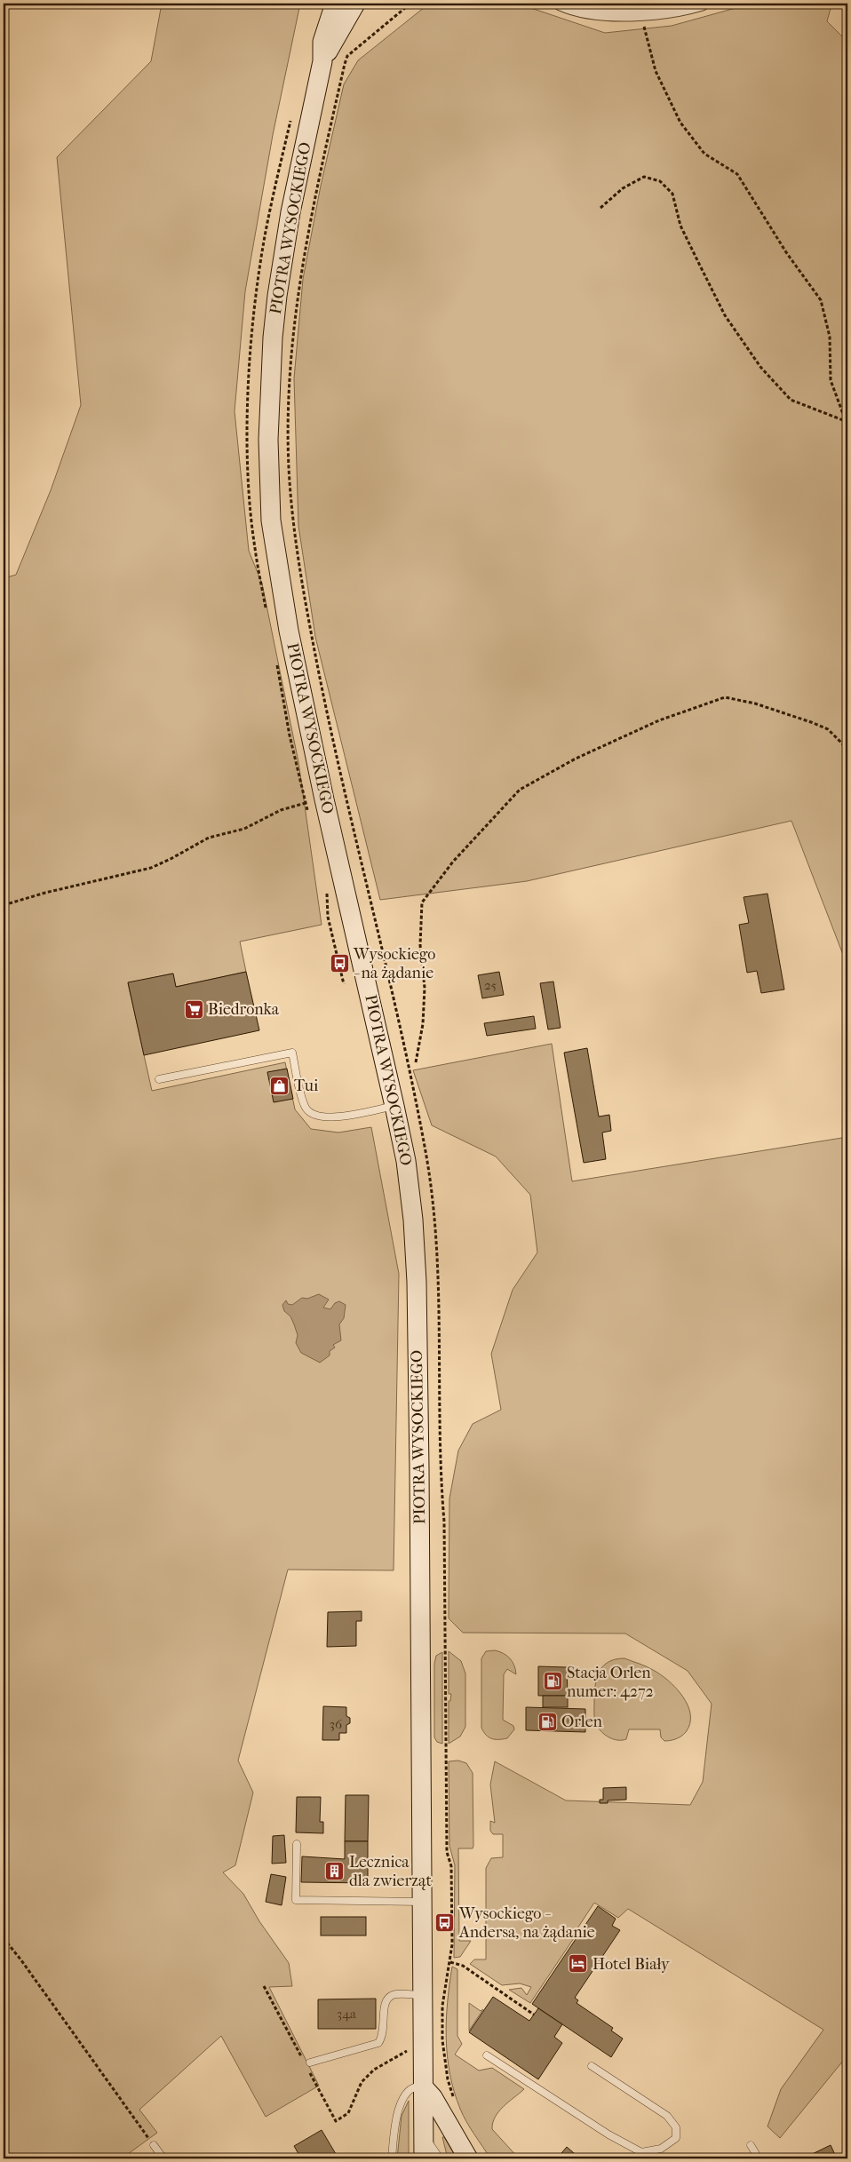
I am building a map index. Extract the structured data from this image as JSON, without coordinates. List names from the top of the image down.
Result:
{
  "streets": {
    "street": ["PIOTRA WYSOCKIEGO"]
  },
  "places": {
    "bus stop": ["Wysockiego - na żądanie", "Wysockiego - Andersa, na żądanie"],
    "supermarket": ["Biedronka"],
    "shop": ["Tui"],
    "fuel station": ["Stacja Orlen numer: 4272", "Orlen"],
    "building": ["Lecznica dla zwierząt"],
    "hotel": ["Hotel Biały"]
  },
  "house_numbers": ["25", "36", "34a"]
}
